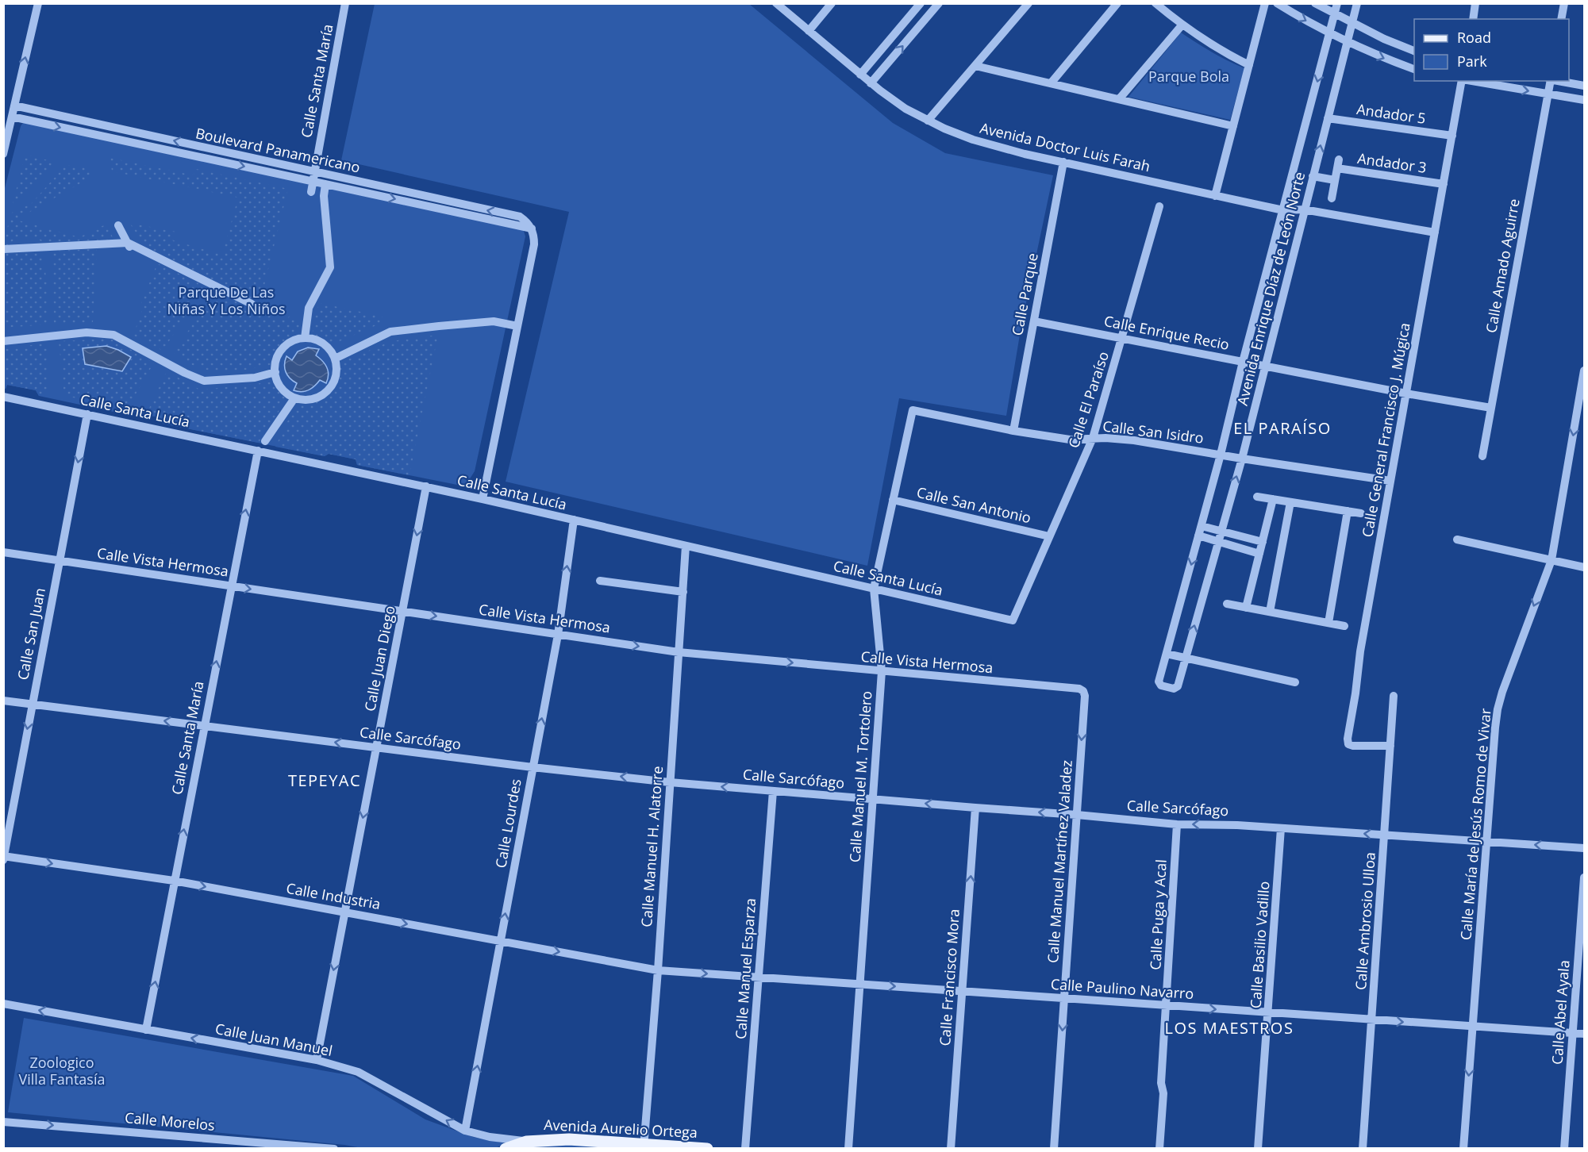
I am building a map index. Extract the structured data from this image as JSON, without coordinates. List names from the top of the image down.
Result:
{
  "streets": {
    "main road": ["Avenida Aurelio Ortega"],
    "street": [
      "Calle Santa María",
      "Andador 5",
      "Avenida Doctor Luis Farah",
      "Boulevard Panamericano",
      "Andador 3",
      "Calle Amado Aguirre",
      "Avenida Enrique Díaz de León Norte",
      "Calle Parque",
      "Calle Enrique Recio",
      "Calle El Paraíso",
      "Calle Santa Lucía",
      "Calle General Francisco J. Múgica",
      "Calle San Isidro",
      "Calle San Antonio",
      "Calle Vista Hermosa",
      "Calle San Juan",
      "Calle Juan Diego",
      "Calle Sarcófago",
      "Calle Manuel M. Tortolero",
      "Calle Lourdes",
      "Calle María de Jesús Romo de Vivar",
      "Calle Manuel H. Alatorre",
      "Calle Manuel Martínez Valadez",
      "Calle Industria",
      "Calle Puga y Acal",
      "Calle Ambrosio Ulloa",
      "Calle Basilio Vadillo",
      "Calle Manuel Esparza",
      "Calle Francisco Mora",
      "Calle Paulino Navarro",
      "Calle Abel Ayala",
      "Calle Juan Manuel",
      "Calle Morelos"
    ]
  },
  "crossings": [
    ["Calle Santa María", "Boulevard Panamericano"],
    ["Calle Santa María", "Calle Santa Lucía"],
    ["Calle Santa María", "Calle Vista Hermosa"],
    ["Calle Santa María", "Calle Sarcófago"],
    ["Calle Santa María", "Calle Industria"],
    ["Calle Santa María", "Calle Juan Manuel"],
    ["Andador 5", "Avenida Enrique Díaz de León Norte"],
    ["Andador 5", "Calle General Francisco J. Múgica"],
    ["Avenida Doctor Luis Farah", "Avenida Enrique Díaz de León Norte"],
    ["Avenida Doctor Luis Farah", "Calle Parque"],
    ["Avenida Doctor Luis Farah", "Calle General Francisco J. Múgica"],
    ["Andador 3", "Calle General Francisco J. Múgica"],
    ["Calle Amado Aguirre", "Calle Enrique Recio"],
    ["Avenida Enrique Díaz de León Norte", "Calle Enrique Recio"],
    ["Avenida Enrique Díaz de León Norte", "Calle San Isidro"],
    ["Calle Parque", "Calle Enrique Recio"],
    ["Calle Parque", "Calle San Isidro"],
    ["Calle Enrique Recio", "Calle El Paraíso"],
    ["Calle Enrique Recio", "Calle General Francisco J. Múgica"],
    ["Calle El Paraíso", "Calle Santa Lucía"],
    ["Calle El Paraíso", "Calle San Isidro"],
    ["Calle El Paraíso", "Calle San Antonio"],
    ["Calle Santa Lucía", "Calle San Juan"],
    ["Calle Santa Lucía", "Calle Juan Diego"],
    ["Calle Santa Lucía", "Calle Manuel M. Tortolero"],
    ["Calle Santa Lucía", "Calle Lourdes"],
    ["Calle Santa Lucía", "Calle Manuel H. Alatorre"],
    ["Calle General Francisco J. Múgica", "Calle San Isidro"],
    ["Calle General Francisco J. Múgica", "Calle Ambrosio Ulloa"],
    ["Calle San Isidro", "Calle Manuel M. Tortolero"],
    ["Calle San Antonio", "Calle Manuel M. Tortolero"],
    ["Calle Vista Hermosa", "Calle San Juan"],
    ["Calle Vista Hermosa", "Calle Juan Diego"],
    ["Calle Vista Hermosa", "Calle Manuel M. Tortolero"],
    ["Calle Vista Hermosa", "Calle Lourdes"],
    ["Calle Vista Hermosa", "Calle Manuel H. Alatorre"],
    ["Calle Vista Hermosa", "Calle Manuel Martínez Valadez"],
    ["Calle San Juan", "Calle Sarcófago"],
    ["Calle San Juan", "Calle Industria"],
    ["Calle Juan Diego", "Calle Sarcófago"],
    ["Calle Juan Diego", "Calle Industria"],
    ["Calle Juan Diego", "Calle Juan Manuel"],
    ["Calle Sarcófago", "Calle Manuel M. Tortolero"],
    ["Calle Sarcófago", "Calle Lourdes"],
    ["Calle Sarcófago", "Calle María de Jesús Romo de Vivar"],
    ["Calle Sarcófago", "Calle Manuel H. Alatorre"],
    ["Calle Sarcófago", "Calle Manuel Martínez Valadez"],
    ["Calle Sarcófago", "Calle Puga y Acal"],
    ["Calle Sarcófago", "Calle Ambrosio Ulloa"],
    ["Calle Sarcófago", "Calle Basilio Vadillo"],
    ["Calle Sarcófago", "Calle Manuel Esparza"],
    ["Calle Sarcófago", "Calle Francisco Mora"],
    ["Calle Manuel M. Tortolero", "Calle Paulino Navarro"],
    ["Calle Lourdes", "Calle Industria"],
    ["Calle Lourdes", "Calle Juan Manuel"],
    ["Calle María de Jesús Romo de Vivar", "Calle Paulino Navarro"],
    ["Calle Manuel H. Alatorre", "Calle Industria"],
    ["Calle Manuel H. Alatorre", "Calle Paulino Navarro"],
    ["Calle Manuel H. Alatorre", "Avenida Aurelio Ortega"],
    ["Calle Manuel Martínez Valadez", "Calle Paulino Navarro"],
    ["Calle Industria", "Calle Paulino Navarro"],
    ["Calle Puga y Acal", "Calle Paulino Navarro"],
    ["Calle Ambrosio Ulloa", "Calle Paulino Navarro"],
    ["Calle Basilio Vadillo", "Calle Paulino Navarro"],
    ["Calle Manuel Esparza", "Calle Paulino Navarro"],
    ["Calle Francisco Mora", "Calle Paulino Navarro"],
    ["Calle Paulino Navarro", "Calle Abel Ayala"],
    ["Calle Juan Manuel", "Avenida Aurelio Ortega"]
  ],
  "one_way": [
    "Calle Santa María",
    "Calle Vista Hermosa",
    "Calle San Juan",
    "Calle Juan Diego",
    "Calle Sarcófago",
    "Calle Lourdes",
    "Calle María de Jesús Romo de Vivar",
    "Calle Manuel Martínez Valadez",
    "Calle Industria",
    "Calle Francisco Mora",
    "Calle Paulino Navarro",
    "Calle Juan Manuel",
    "Calle Morelos"
  ],
  "districts": ["EL PARAÍSO", "TEPEYAC", "LOS MAESTROS"],
  "parks": ["Parque Bola", "Parque De Las Niñas Y Los Niños", "Zoologico Villa Fantasía"],
  "legend": ["Road", "Park"]
}
